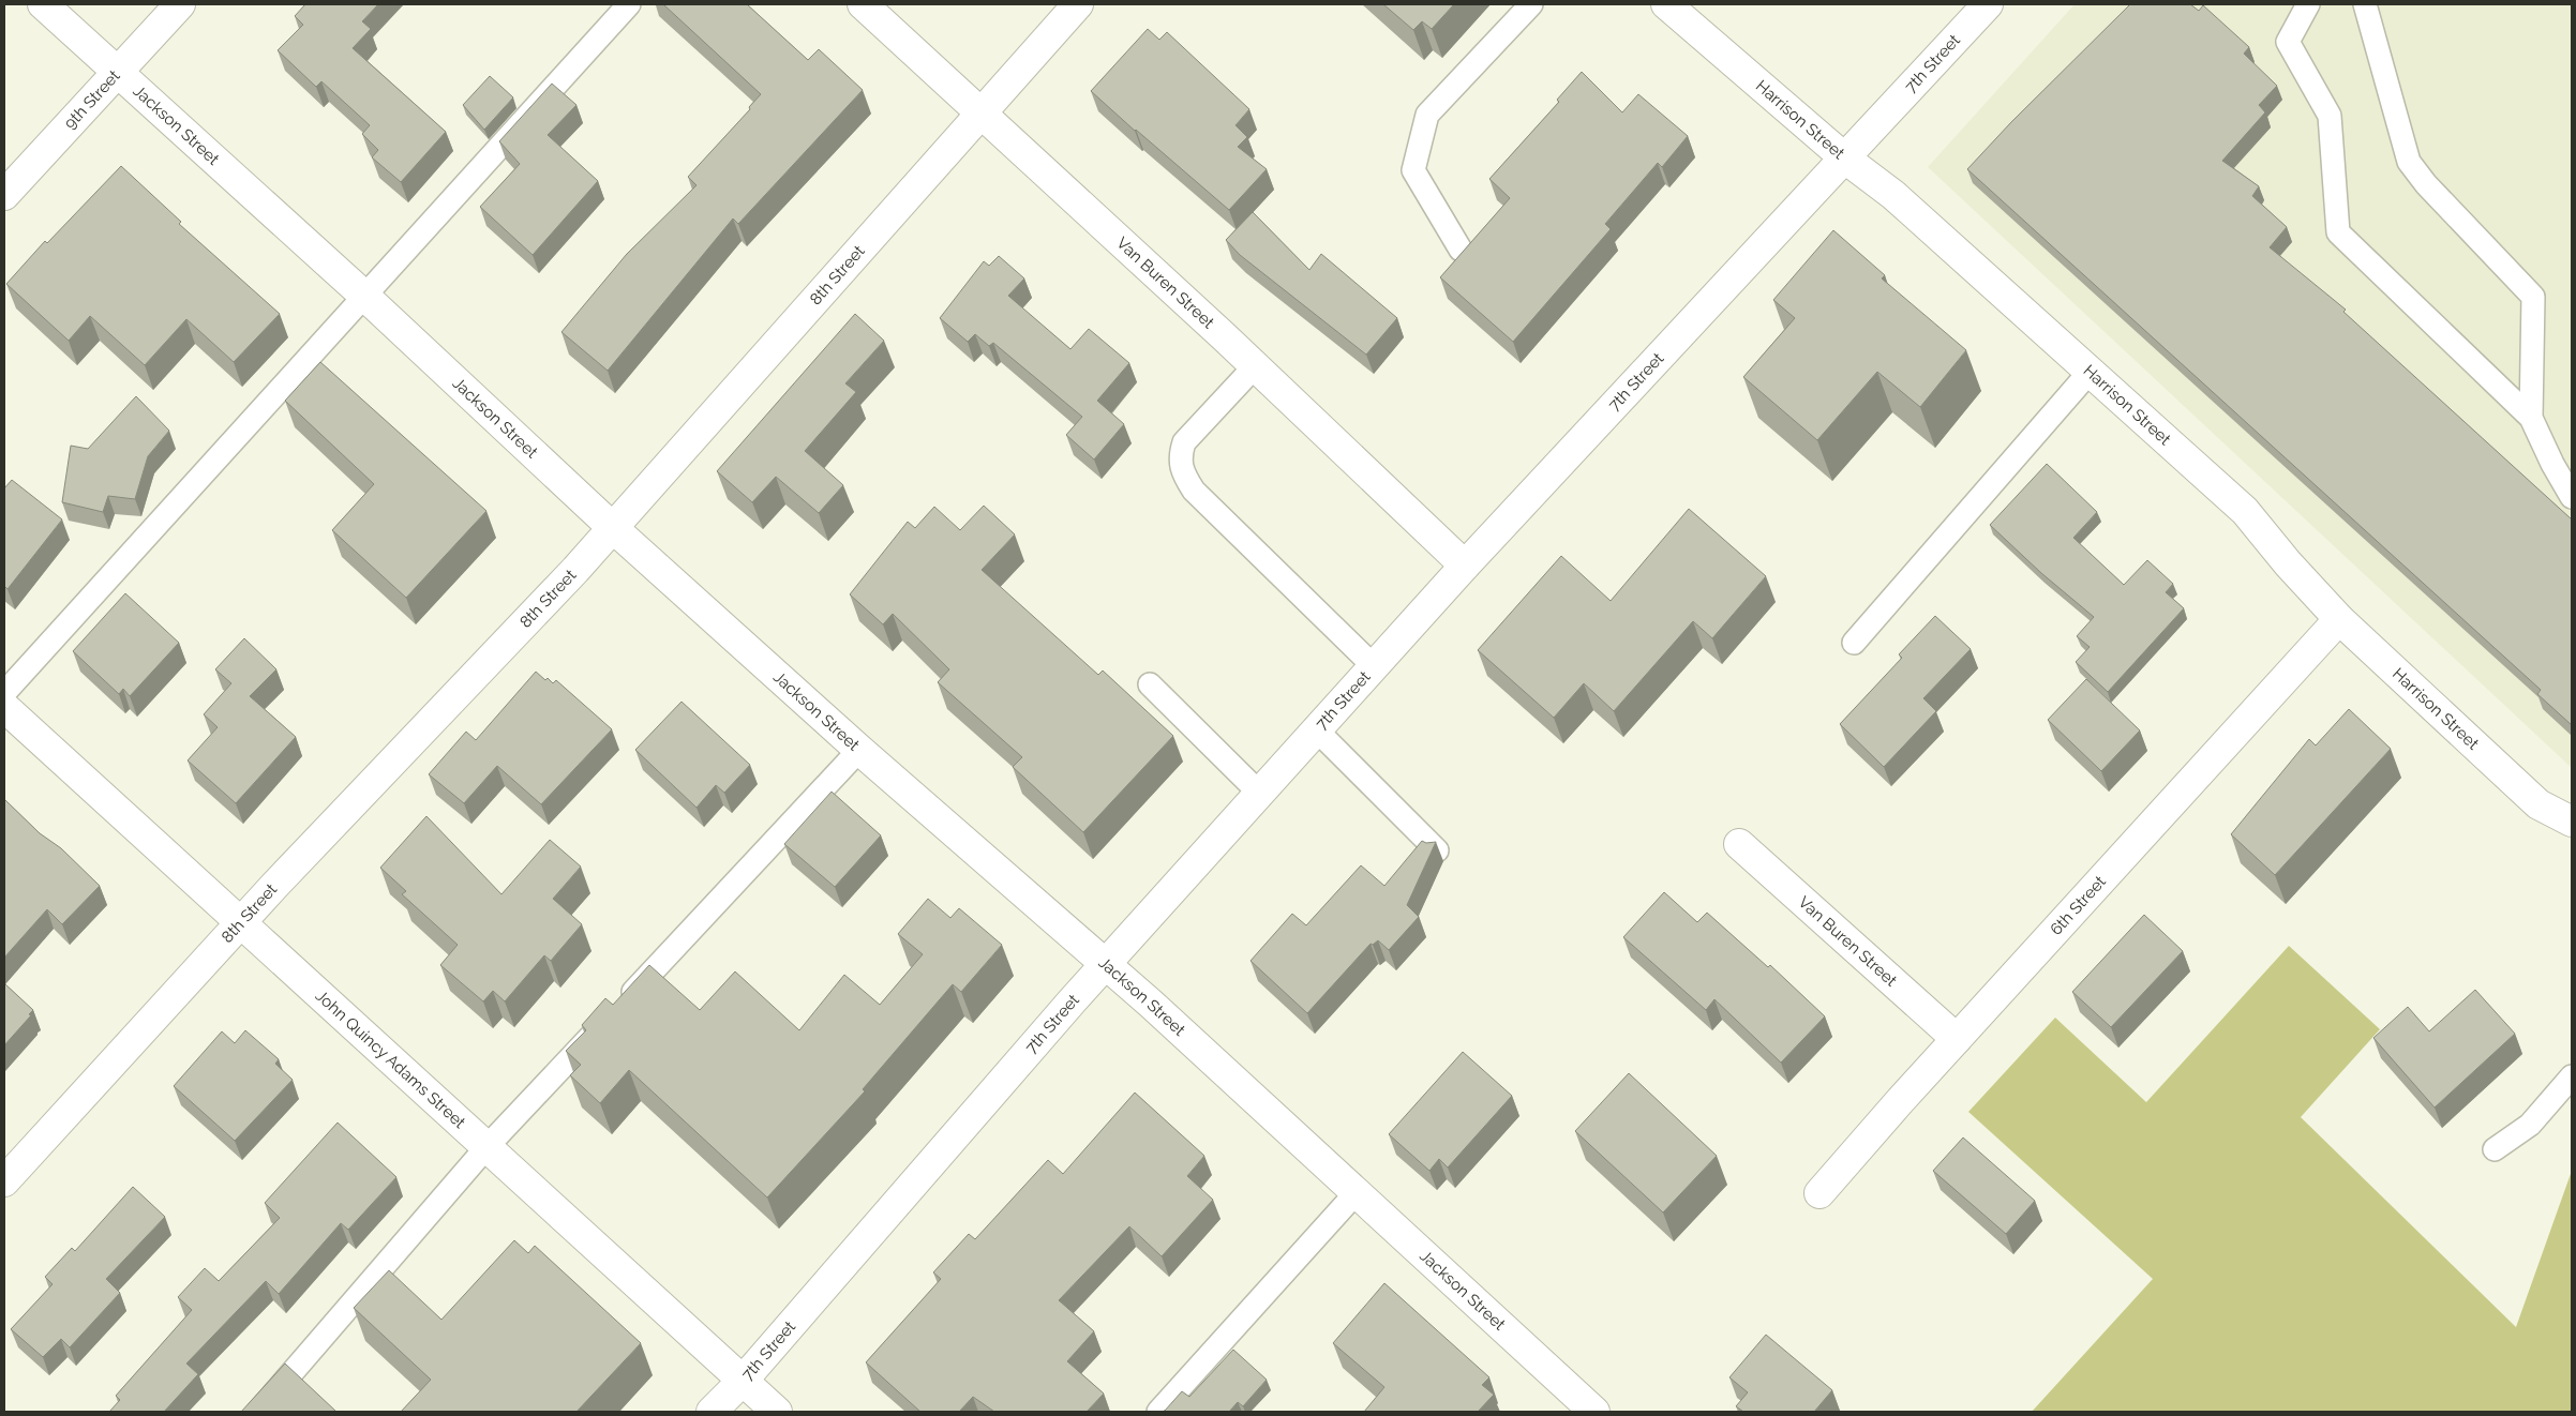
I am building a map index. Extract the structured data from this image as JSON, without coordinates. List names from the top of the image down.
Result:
{
  "streets": {
    "street": [
      "7th Street",
      "9th Street",
      "Harrison Street",
      "Jackson Street",
      "8th Street",
      "Van Buren Street",
      "6th Street",
      "John Quincy Adams Street"
    ]
  },
  "crossings": [
    ["7th Street", "Harrison Street"],
    ["7th Street", "Jackson Street"],
    ["7th Street", "Van Buren Street"],
    ["7th Street", "John Quincy Adams Street"],
    ["9th Street", "Jackson Street"],
    ["Harrison Street", "6th Street"],
    ["Jackson Street", "8th Street"],
    ["8th Street", "Van Buren Street"],
    ["8th Street", "John Quincy Adams Street"],
    ["Van Buren Street", "6th Street"]
  ]
}
